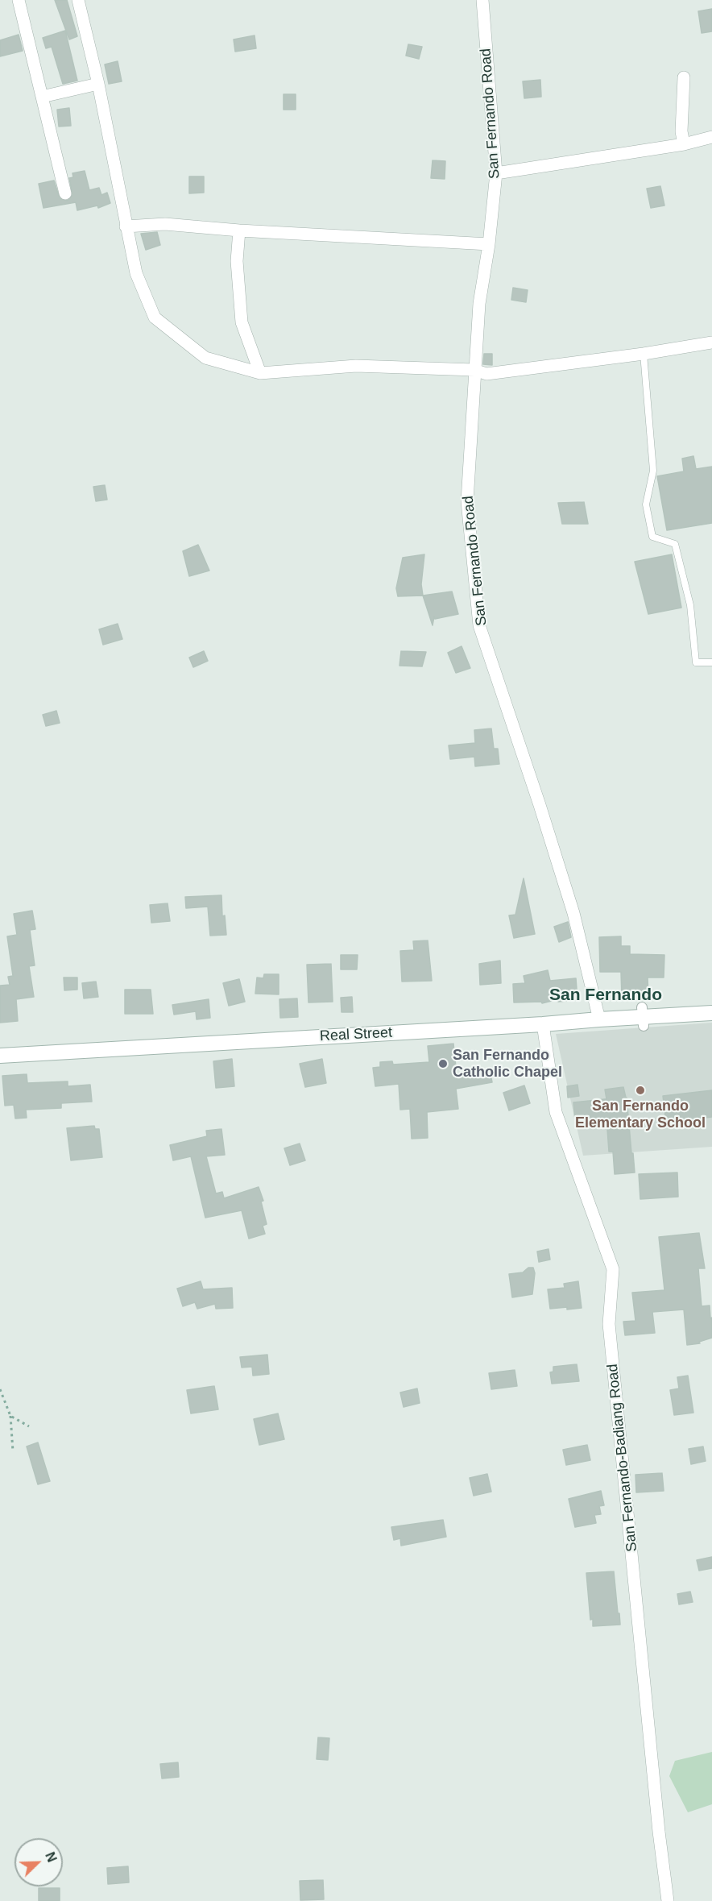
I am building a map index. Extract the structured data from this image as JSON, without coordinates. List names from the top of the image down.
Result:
{
  "streets": {
    "main road": ["Real Street"],
    "street": ["San Fernando Road", "San Fernando-Badiang Road"]
  },
  "crossings": [
    ["San Fernando Road", "Real Street"],
    ["Real Street", "San Fernando-Badiang Road"]
  ],
  "districts": ["San Fernando"],
  "places": ["San Fernando Catholic Chapel", "San Fernando Elementary School"],
  "north": "top right"
}
